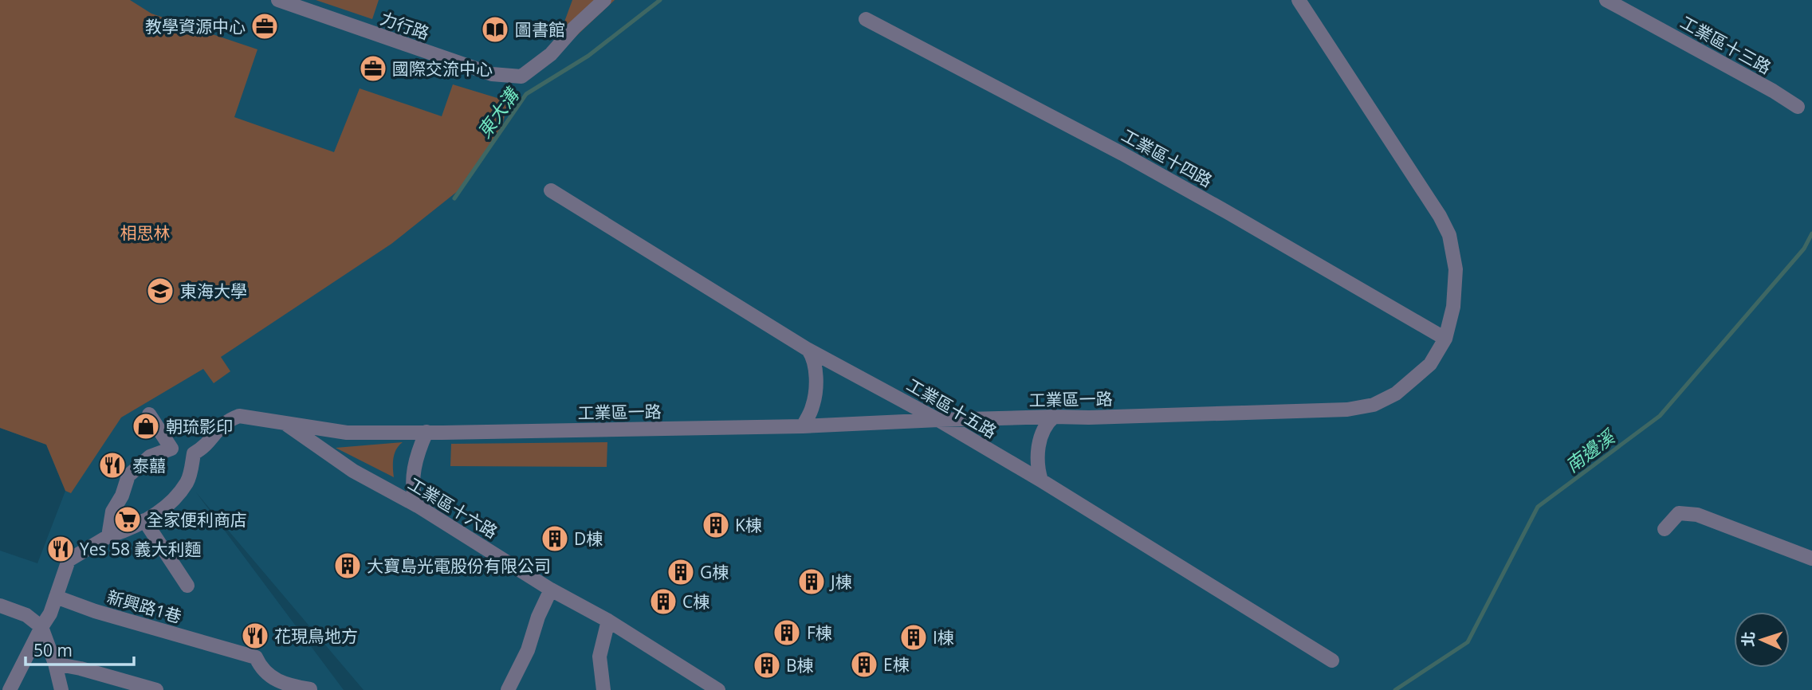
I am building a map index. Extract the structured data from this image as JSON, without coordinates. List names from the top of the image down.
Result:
{
  "streets": {
    "street": [
      "力行路",
      "工業區十三路",
      "工業區十四路",
      "工業區一路",
      "工業區十五路",
      "工業區十六路",
      "新興路1巷"
    ]
  },
  "crossings": [
    ["工業區十四路", "工業區一路"],
    ["工業區一路", "工業區十五路"],
    ["工業區一路", "工業區十六路"]
  ],
  "water": ["東大溝", "南邊溪"],
  "parks": ["相思林"],
  "places": {
    "office": ["教學資源中心", "國際交流中心"],
    "library": ["圖書館"],
    "school or university": ["東海大學"],
    "shop": ["朝琉影印"],
    "restaurant": ["泰囍", "Yes 58 義大利麵", "花現鳥地方"],
    "supermarket": ["全家便利商店"],
    "building": [
      "K棟",
      "D棟",
      "大寶島光電股份有限公司",
      "G棟",
      "J棟",
      "C棟",
      "F棟",
      "I棟",
      "E棟",
      "B棟"
    ]
  },
  "scale_bar": "50 m",
  "north": "left"
}
